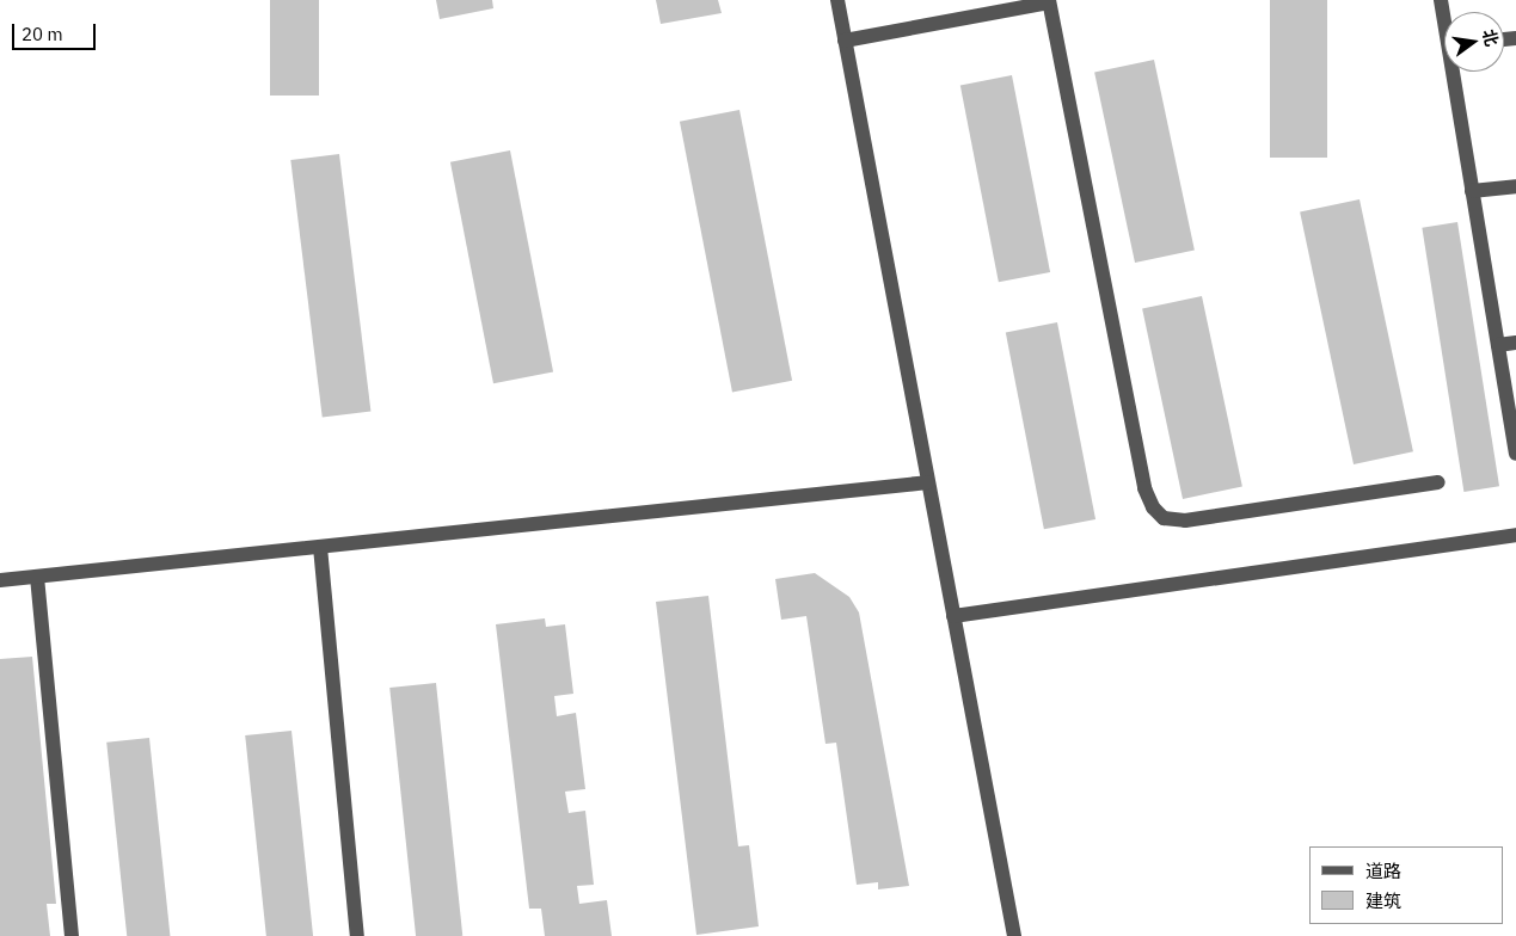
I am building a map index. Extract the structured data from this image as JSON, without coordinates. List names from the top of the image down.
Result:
{
  "legend": ["道路", "建筑"],
  "scale_bar": "20 m",
  "north": "right"
}
